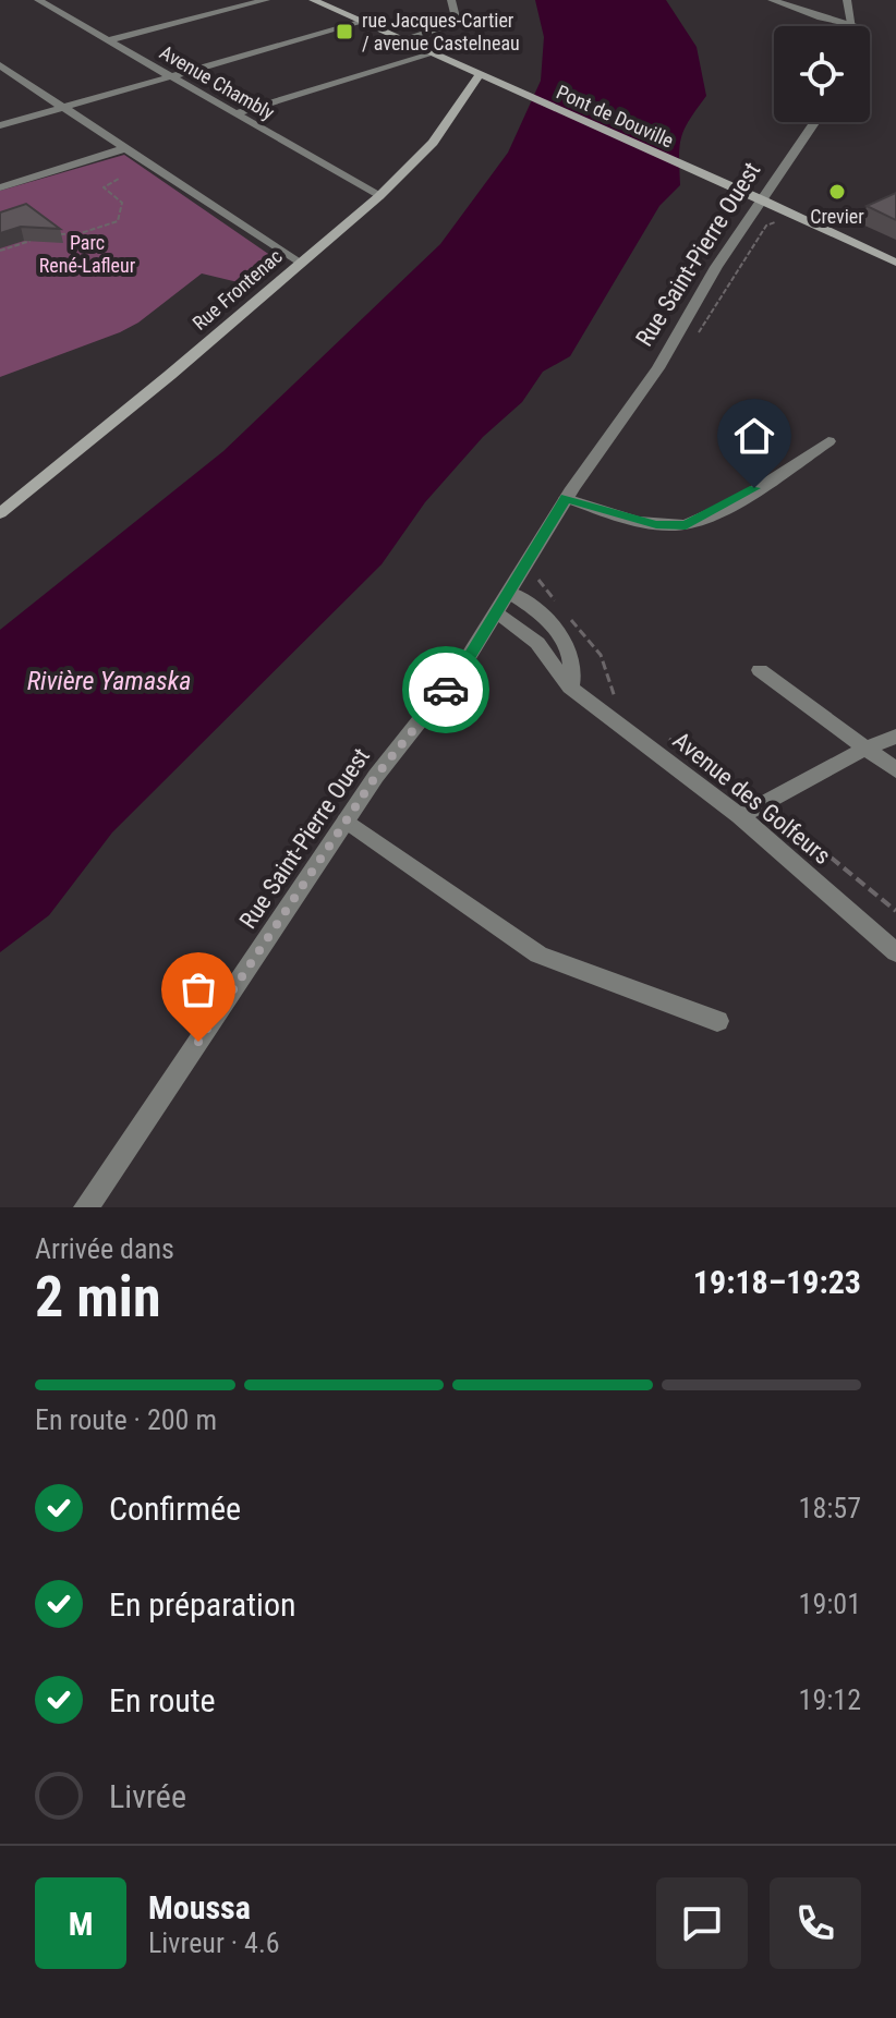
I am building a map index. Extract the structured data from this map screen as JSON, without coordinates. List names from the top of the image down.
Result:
{
  "streets": {
    "main road": ["Pont de Douville", "Rue Frontenac"],
    "street": ["Avenue Chambly", "Rue Saint-Pierre Ouest", "Avenue des Golfeurs"]
  },
  "crossings": [
    ["Avenue Chambly", "Rue Frontenac"],
    ["Pont de Douville", "Rue Saint-Pierre Ouest"],
    ["Pont de Douville", "Rue Frontenac"],
    ["Rue Saint-Pierre Ouest", "Avenue des Golfeurs"]
  ],
  "water": ["Rivière Yamaska"],
  "parks": ["Parc René-Lafleur"],
  "places": {
    "transit": ["rue Jacques-Cartier / avenue Castelneau"],
    "other": ["Crevier"]
  },
  "page": {
    "heading": ["2 min", "Arrivée dans", "19:18–19:23"],
    "panel": ["Moussa", "Livreur · 4.6"],
    "bar": "En route · 200 m",
    "list": [
      ["Confirmée", "18:57"],
      ["En préparation", "19:01"],
      ["En route", "19:12"],
      "Livrée"
    ],
    "round": "M"
  }
}
